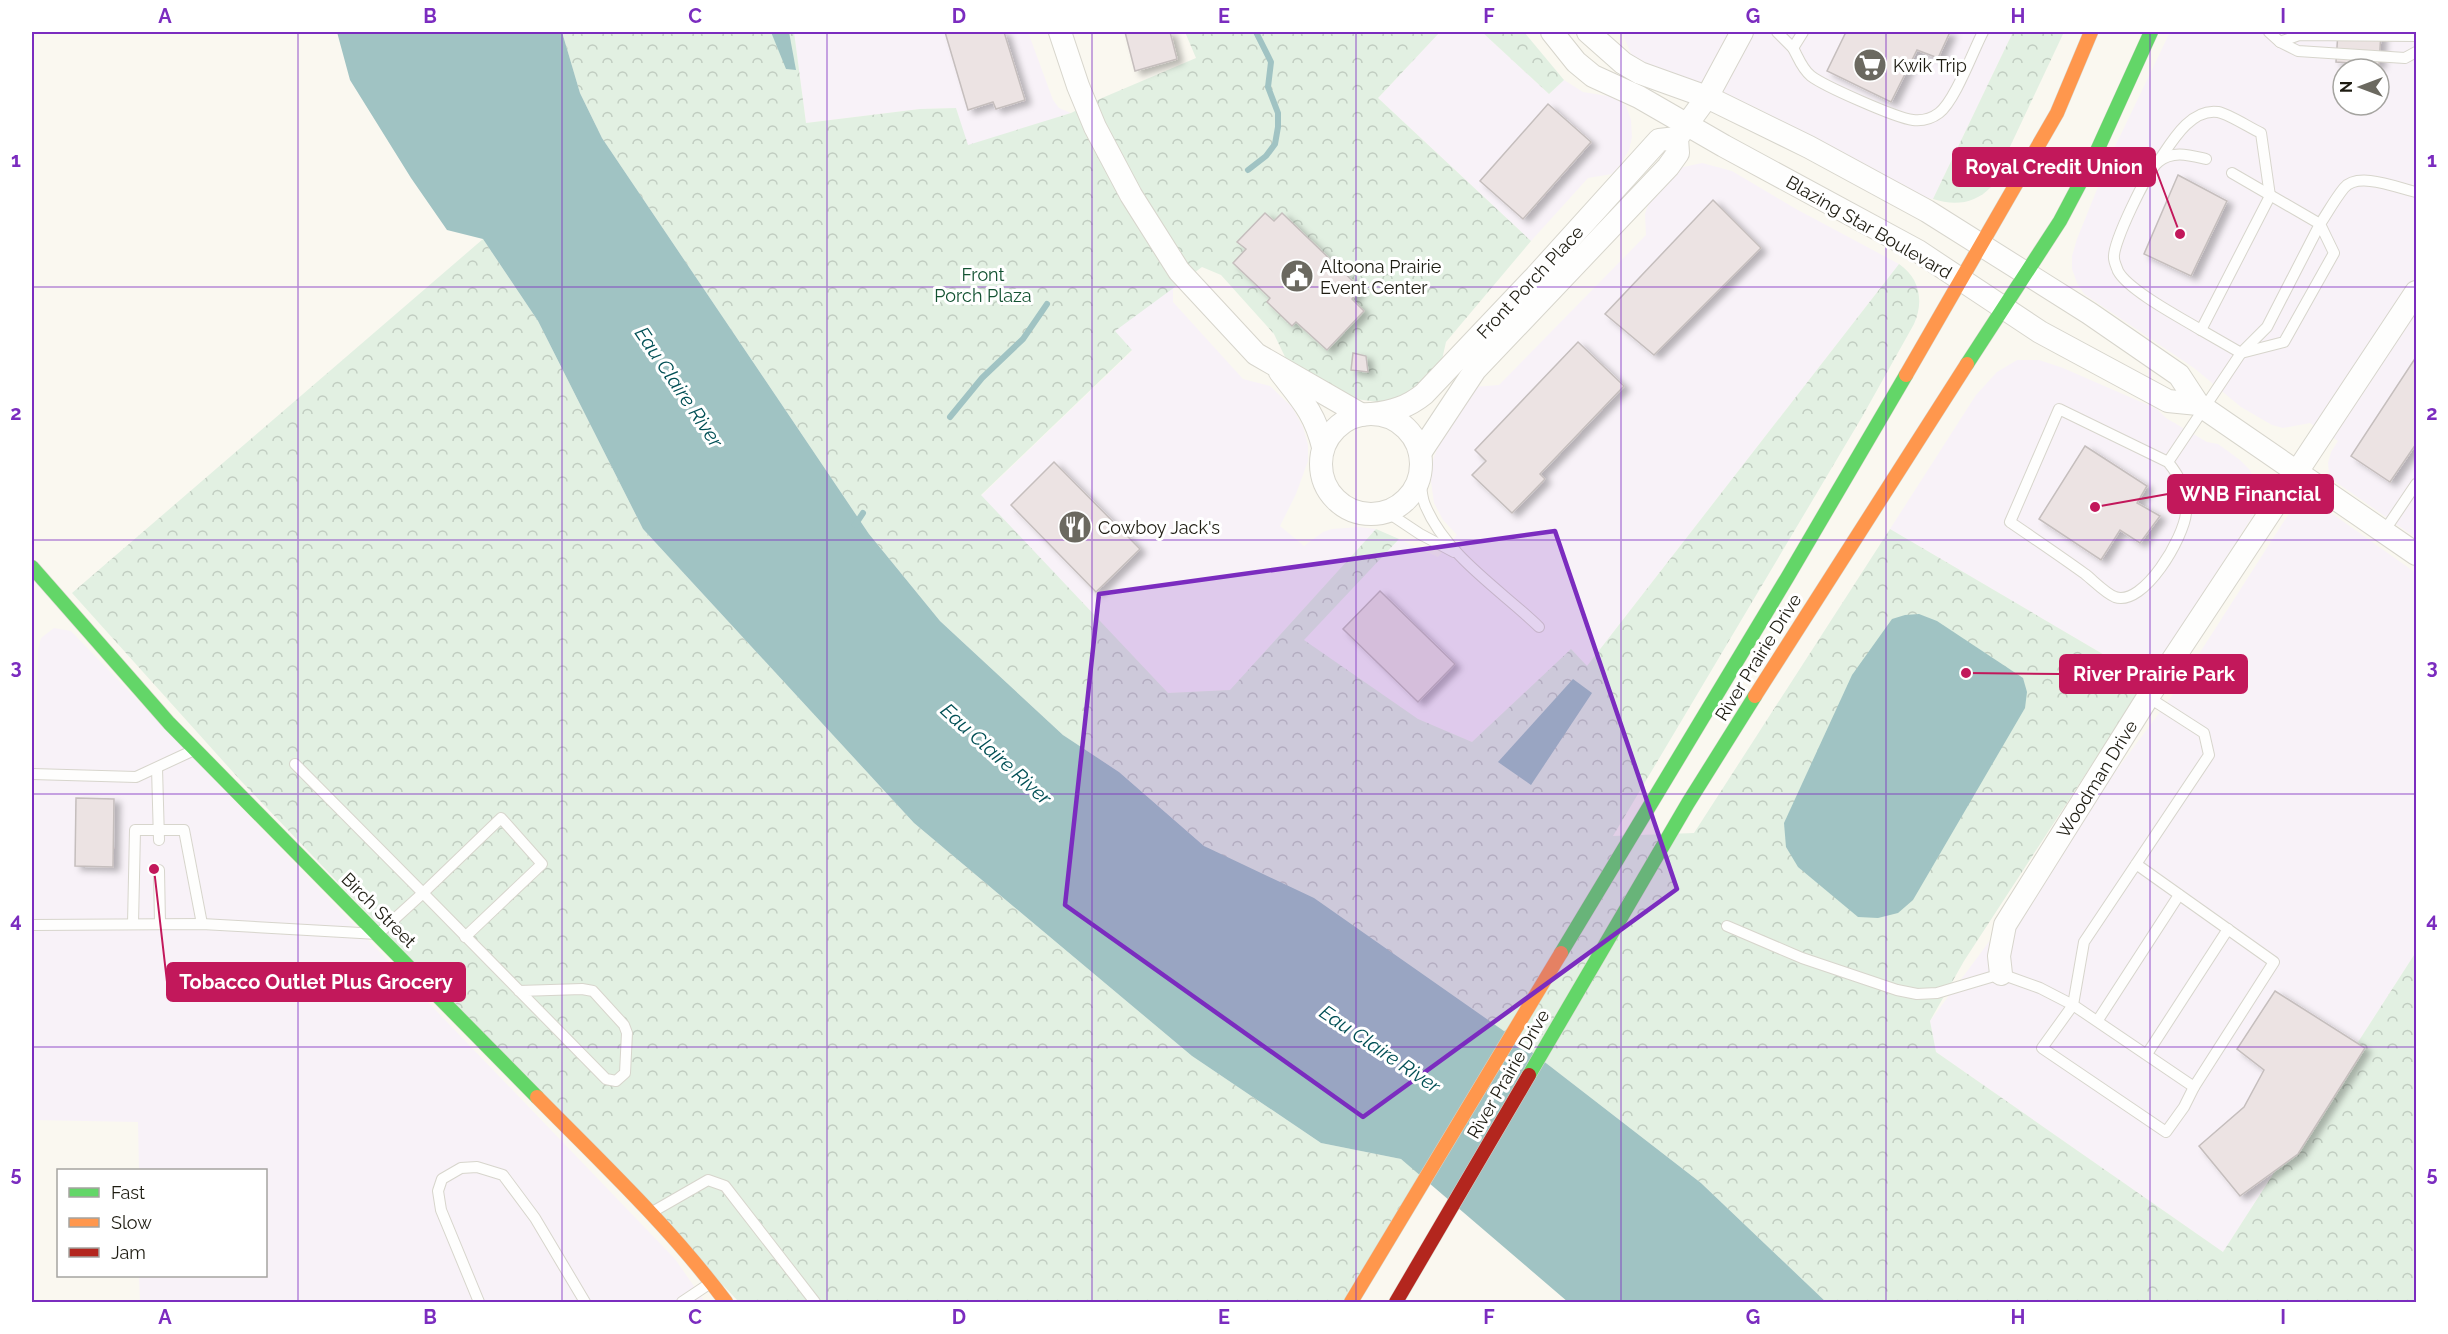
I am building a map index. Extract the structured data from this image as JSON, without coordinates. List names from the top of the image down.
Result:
{
  "streets": {
    "main road": ["River Prairie Drive", "Birch Street"],
    "street": ["Blazing Star Boulevard", "Front Porch Place", "Woodman Drive"]
  },
  "crossings": [
    ["Blazing Star Boulevard", "Front Porch Place"],
    ["Blazing Star Boulevard", "River Prairie Drive"],
    ["Blazing Star Boulevard", "Woodman Drive"]
  ],
  "water": ["Eau Claire River"],
  "parks": ["Front Porch Plaza"],
  "places": {
    "supermarket": ["Kwik Trip"],
    "other": [
      "Royal Credit Union",
      "WNB Financial",
      "River Prairie Park",
      "Tobacco Outlet Plus Grocery"
    ],
    "public building": ["Altoona Prairie Event Center"],
    "restaurant": ["Cowboy Jack's"]
  },
  "legend": ["Fast", "Slow", "Jam"],
  "north": "left",
  "grid": {
    "columns": [
      "A",
      "B",
      "C",
      "D",
      "E",
      "F",
      "G",
      "H",
      "I"
    ],
    "rows": [
      "1",
      "2",
      "3",
      "4",
      "5"
    ]
  }
}
